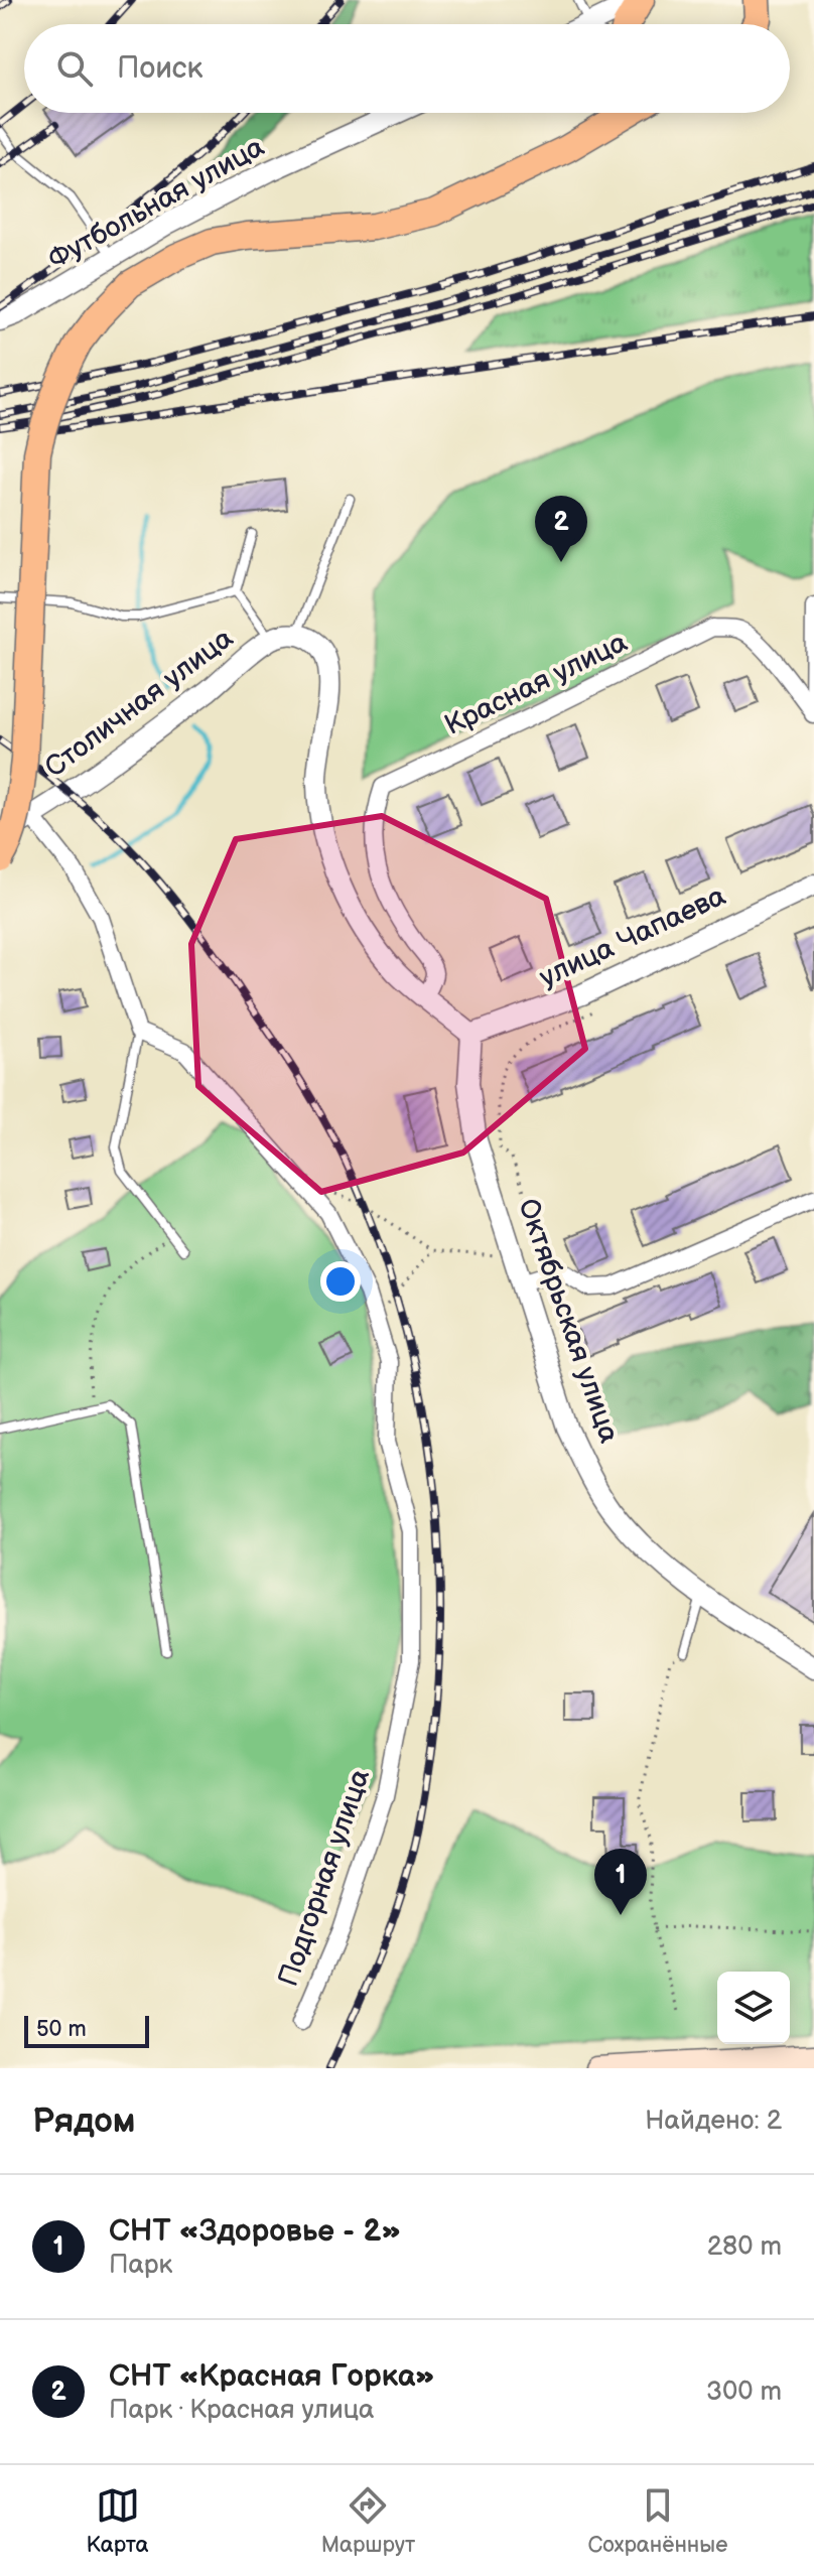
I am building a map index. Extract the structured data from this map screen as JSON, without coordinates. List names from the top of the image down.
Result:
{
  "streets": {
    "street": [
      "Футбольная улица",
      "Красная улица",
      "Столичная улица",
      "улица Чапаева",
      "Октябрьская улица",
      "Подгорная улица"
    ]
  },
  "crossings": [
    ["улица Чапаева", "Октябрьская улица"]
  ],
  "scale_bar": "50 m",
  "page": {
    "search": "Поиск",
    "pins": ["2", "1"],
    "scale": "50 m",
    "heading": ["Рядом", "Найдено: 2"],
    "list": [
      {
        "mark": "1",
        "name": "СНТ «Здоровье - 2»",
        "note": "Парк",
        "value": "280 m"
      },
      {
        "mark": "2",
        "name": "СНТ «Красная Горка»",
        "note": "Парк · Красная улица",
        "value": "300 m"
      }
    ],
    "nav": ["Карта", "Маршрут", "Сохранённые"]
  }
}
